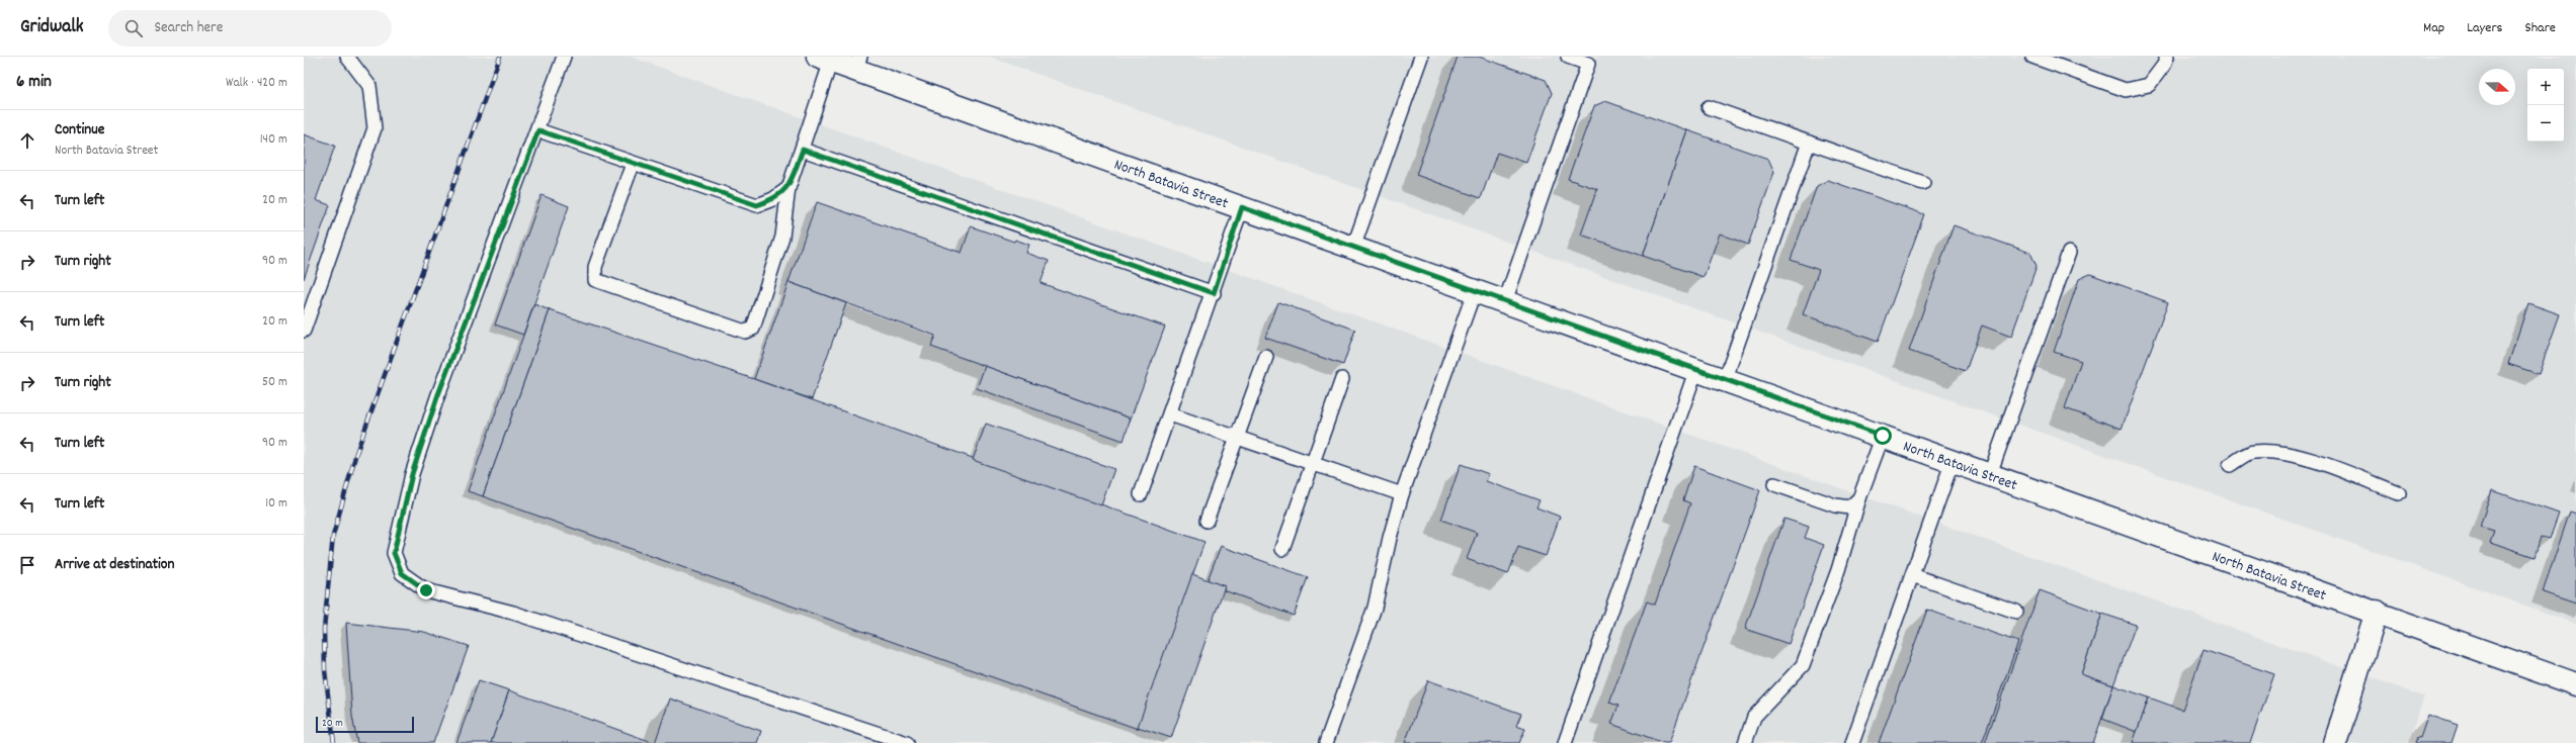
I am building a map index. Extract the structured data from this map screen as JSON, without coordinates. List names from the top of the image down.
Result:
{
  "streets": {
    "main road": ["North Batavia Street"]
  },
  "scale_bar": "20 m",
  "north": "right",
  "page": {
    "header": "Gridwalk",
    "search": "Search here",
    "nav": ["Map", "Layers", "Share"],
    "heading": ["6 min", "Walk · 420 m"],
    "map_buttons": ["+", "−"],
    "list": [
      ["Continue", "North Batavia Street", "140 m"],
      ["Turn left", "20 m"],
      ["Turn right", "90 m"],
      ["Turn left", "20 m"],
      ["Turn right", "50 m"],
      ["Turn left", "90 m"],
      ["Turn left", "10 m"],
      "Arrive at destination"
    ],
    "scale": "20 m"
  }
}
